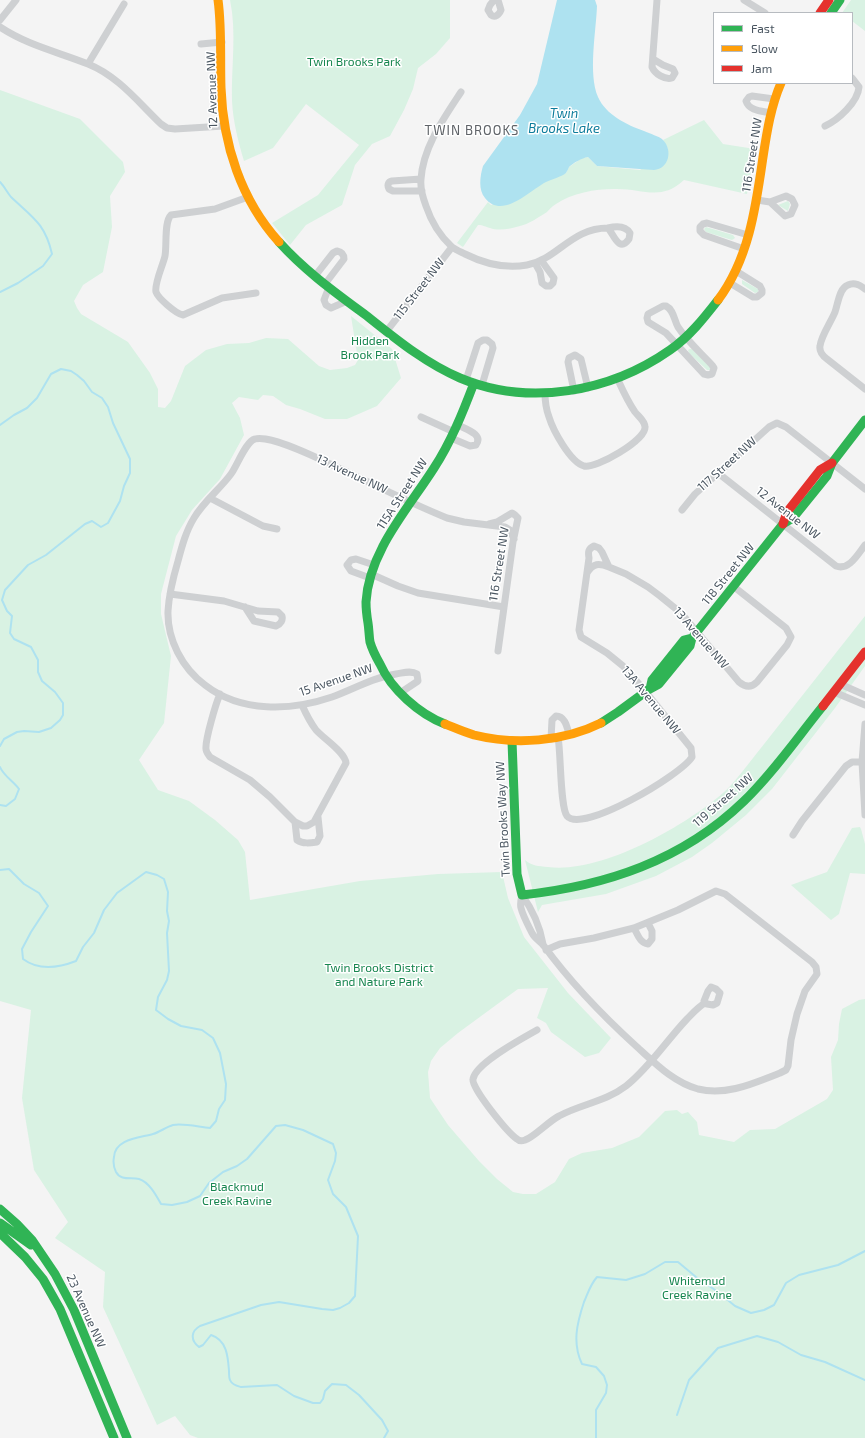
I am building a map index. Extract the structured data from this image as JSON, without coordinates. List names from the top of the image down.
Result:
{
  "streets": {
    "street": [
      "12 Avenue NW",
      "116 Street NW",
      "115 Street NW",
      "117 Street NW",
      "13 Avenue NW",
      "115A Street NW",
      "118 Street NW",
      "15 Avenue NW",
      "13A Avenue NW",
      "119 Street NW",
      "Twin Brooks Way NW",
      "23 Avenue NW"
    ]
  },
  "crossings": [
    ["12 Avenue NW", "116 Street NW"],
    ["12 Avenue NW", "115 Street NW"],
    ["12 Avenue NW", "117 Street NW"],
    ["12 Avenue NW", "115A Street NW"],
    ["12 Avenue NW", "118 Street NW"],
    ["116 Street NW", "13 Avenue NW"],
    ["117 Street NW", "118 Street NW"],
    ["13 Avenue NW", "115A Street NW"],
    ["13 Avenue NW", "118 Street NW"],
    ["13 Avenue NW", "13A Avenue NW"],
    ["115A Street NW", "15 Avenue NW"],
    ["118 Street NW", "15 Avenue NW"],
    ["118 Street NW", "13A Avenue NW"],
    ["118 Street NW", "Twin Brooks Way NW"],
    ["15 Avenue NW", "Twin Brooks Way NW"],
    ["119 Street NW", "Twin Brooks Way NW"]
  ],
  "districts": ["TWIN BROOKS"],
  "water": ["Twin Brooks Lake"],
  "parks": [
    "Twin Brooks Park",
    "Hidden Brook Park",
    "Twin Brooks District and Nature Park",
    "Blackmud Creek Ravine",
    "Whitemud Creek Ravine"
  ],
  "legend": ["Fast", "Slow", "Jam"]
}
